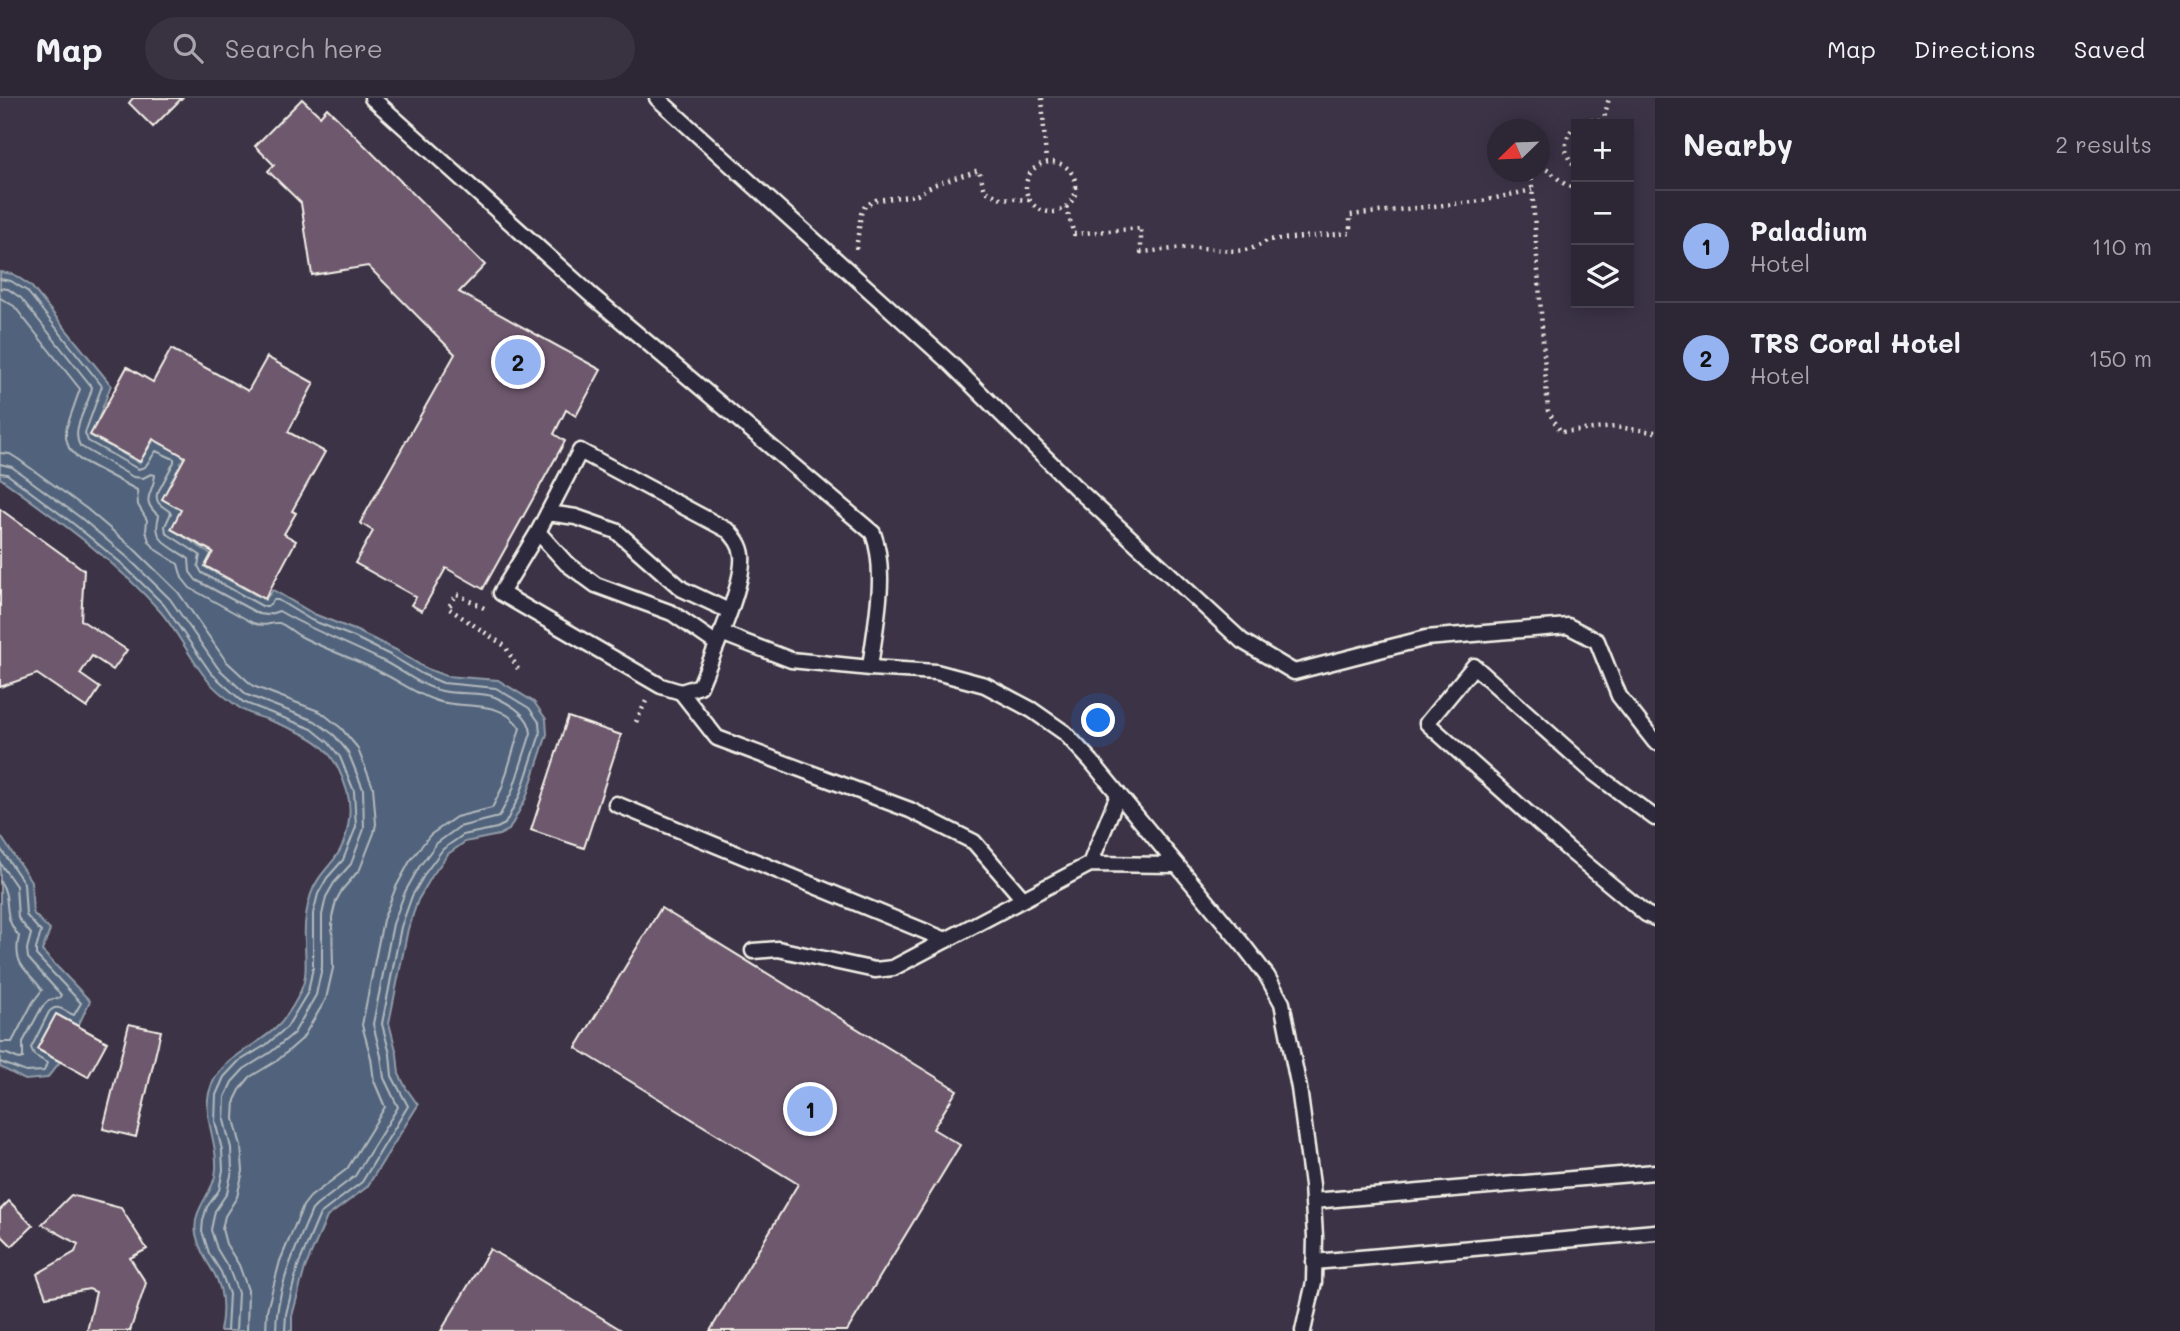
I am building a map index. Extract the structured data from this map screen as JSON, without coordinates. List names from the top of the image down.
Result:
{
  "north": "bottom left",
  "page": {
    "header": "Map",
    "search": "Search here",
    "nav": ["Map", "Directions", "Saved"],
    "heading": ["Nearby", "2 results"],
    "map_buttons": ["+", "−"],
    "list": [
      {
        "mark": "1",
        "name": "Paladium",
        "note": "Hotel",
        "value": "110 m"
      },
      {
        "mark": "2",
        "name": "TRS Coral Hotel",
        "note": "Hotel",
        "value": "150 m"
      }
    ],
    "pins": ["2", "1"]
  }
}
